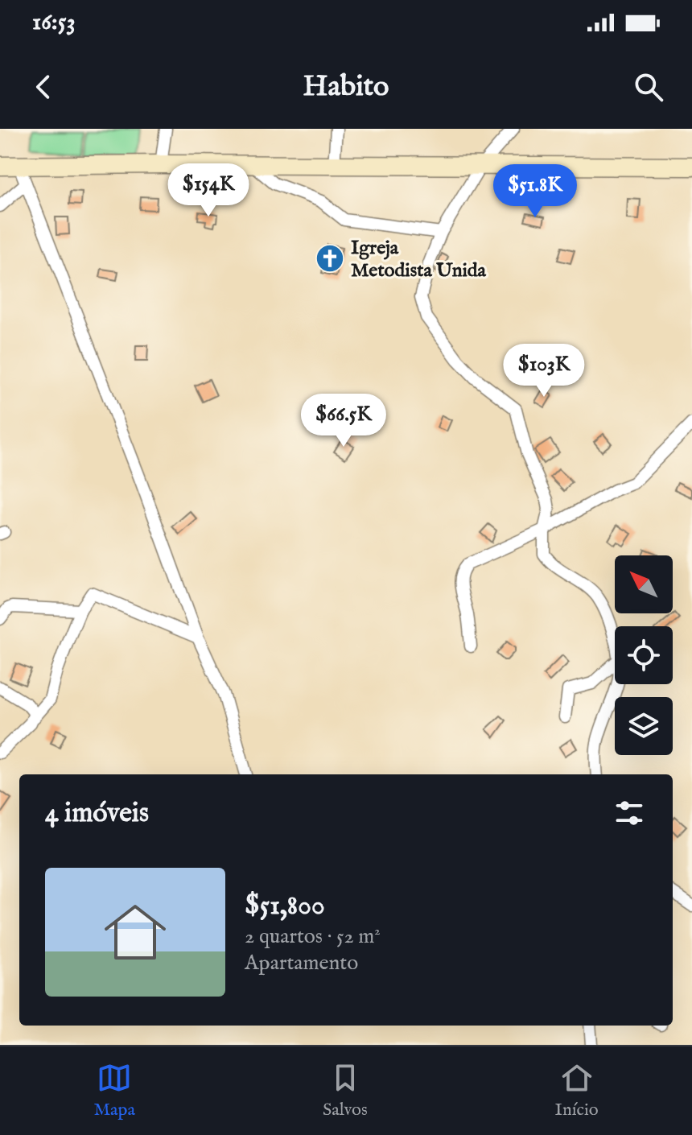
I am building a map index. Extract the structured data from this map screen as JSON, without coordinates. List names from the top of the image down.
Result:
{
  "places": {
    "church": ["Igreja Metodista Unida"]
  },
  "north": "top left",
  "page": {
    "status": "16:53",
    "header": "Habito",
    "price": [
      "$154K",
      "$51.8K",
      "$103K",
      "$66.5K"
    ],
    "heading": "4 imóveis",
    "list": [
      {
        "name": "$51,800",
        "note": "2 quartos · 52 m² · Apartamento"
      }
    ],
    "tabs": ["Mapa", "Salvos", "Início"]
  }
}
